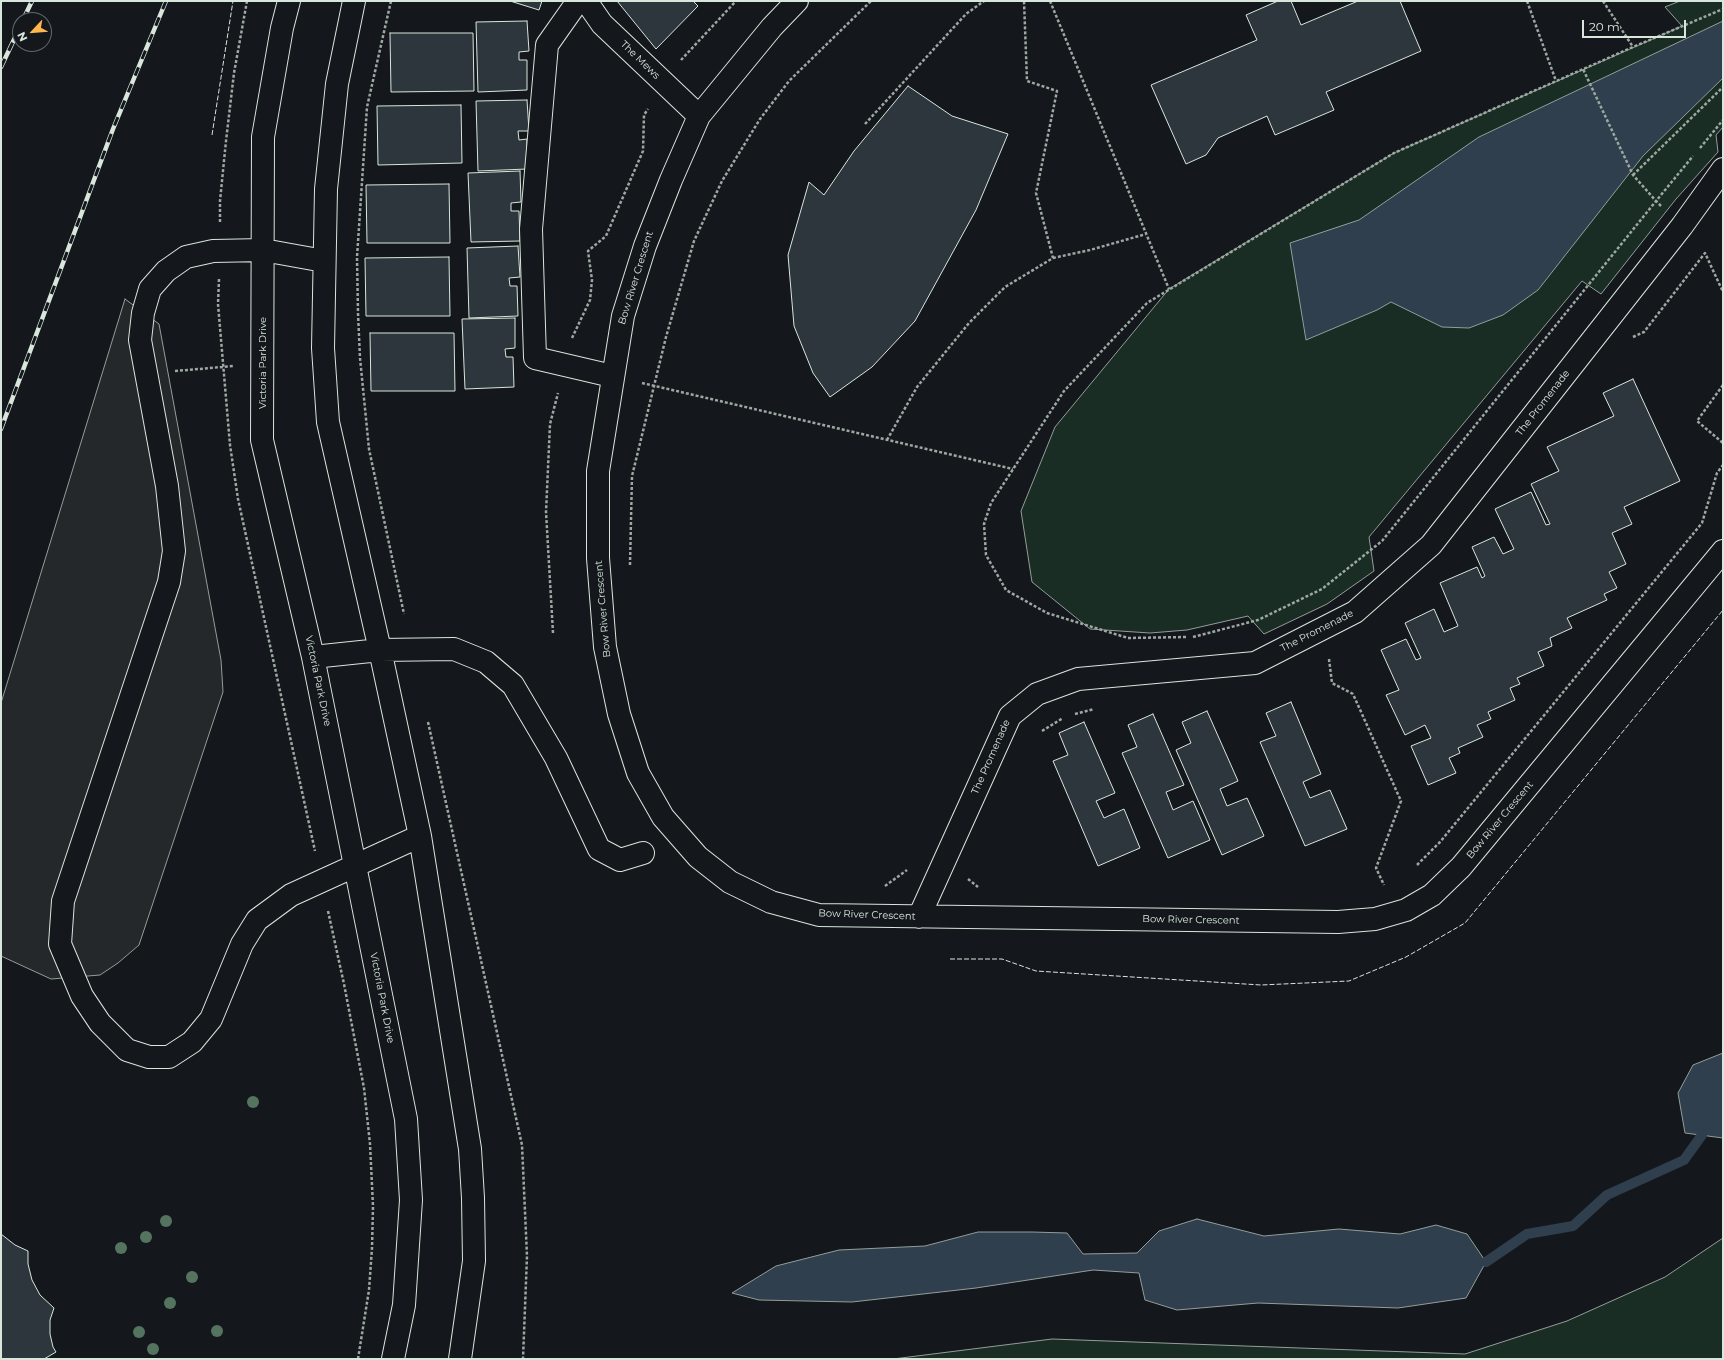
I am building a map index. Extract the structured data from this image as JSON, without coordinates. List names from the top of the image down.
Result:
{
  "streets": {
    "street": [
      "The Mews",
      "Bow River Crescent",
      "Victoria Park Drive",
      "The Promenade"
    ]
  },
  "crossings": [
    ["The Mews", "Bow River Crescent"],
    ["Bow River Crescent", "The Promenade"]
  ],
  "scale_bar": "20 m",
  "north": "bottom left"
}
